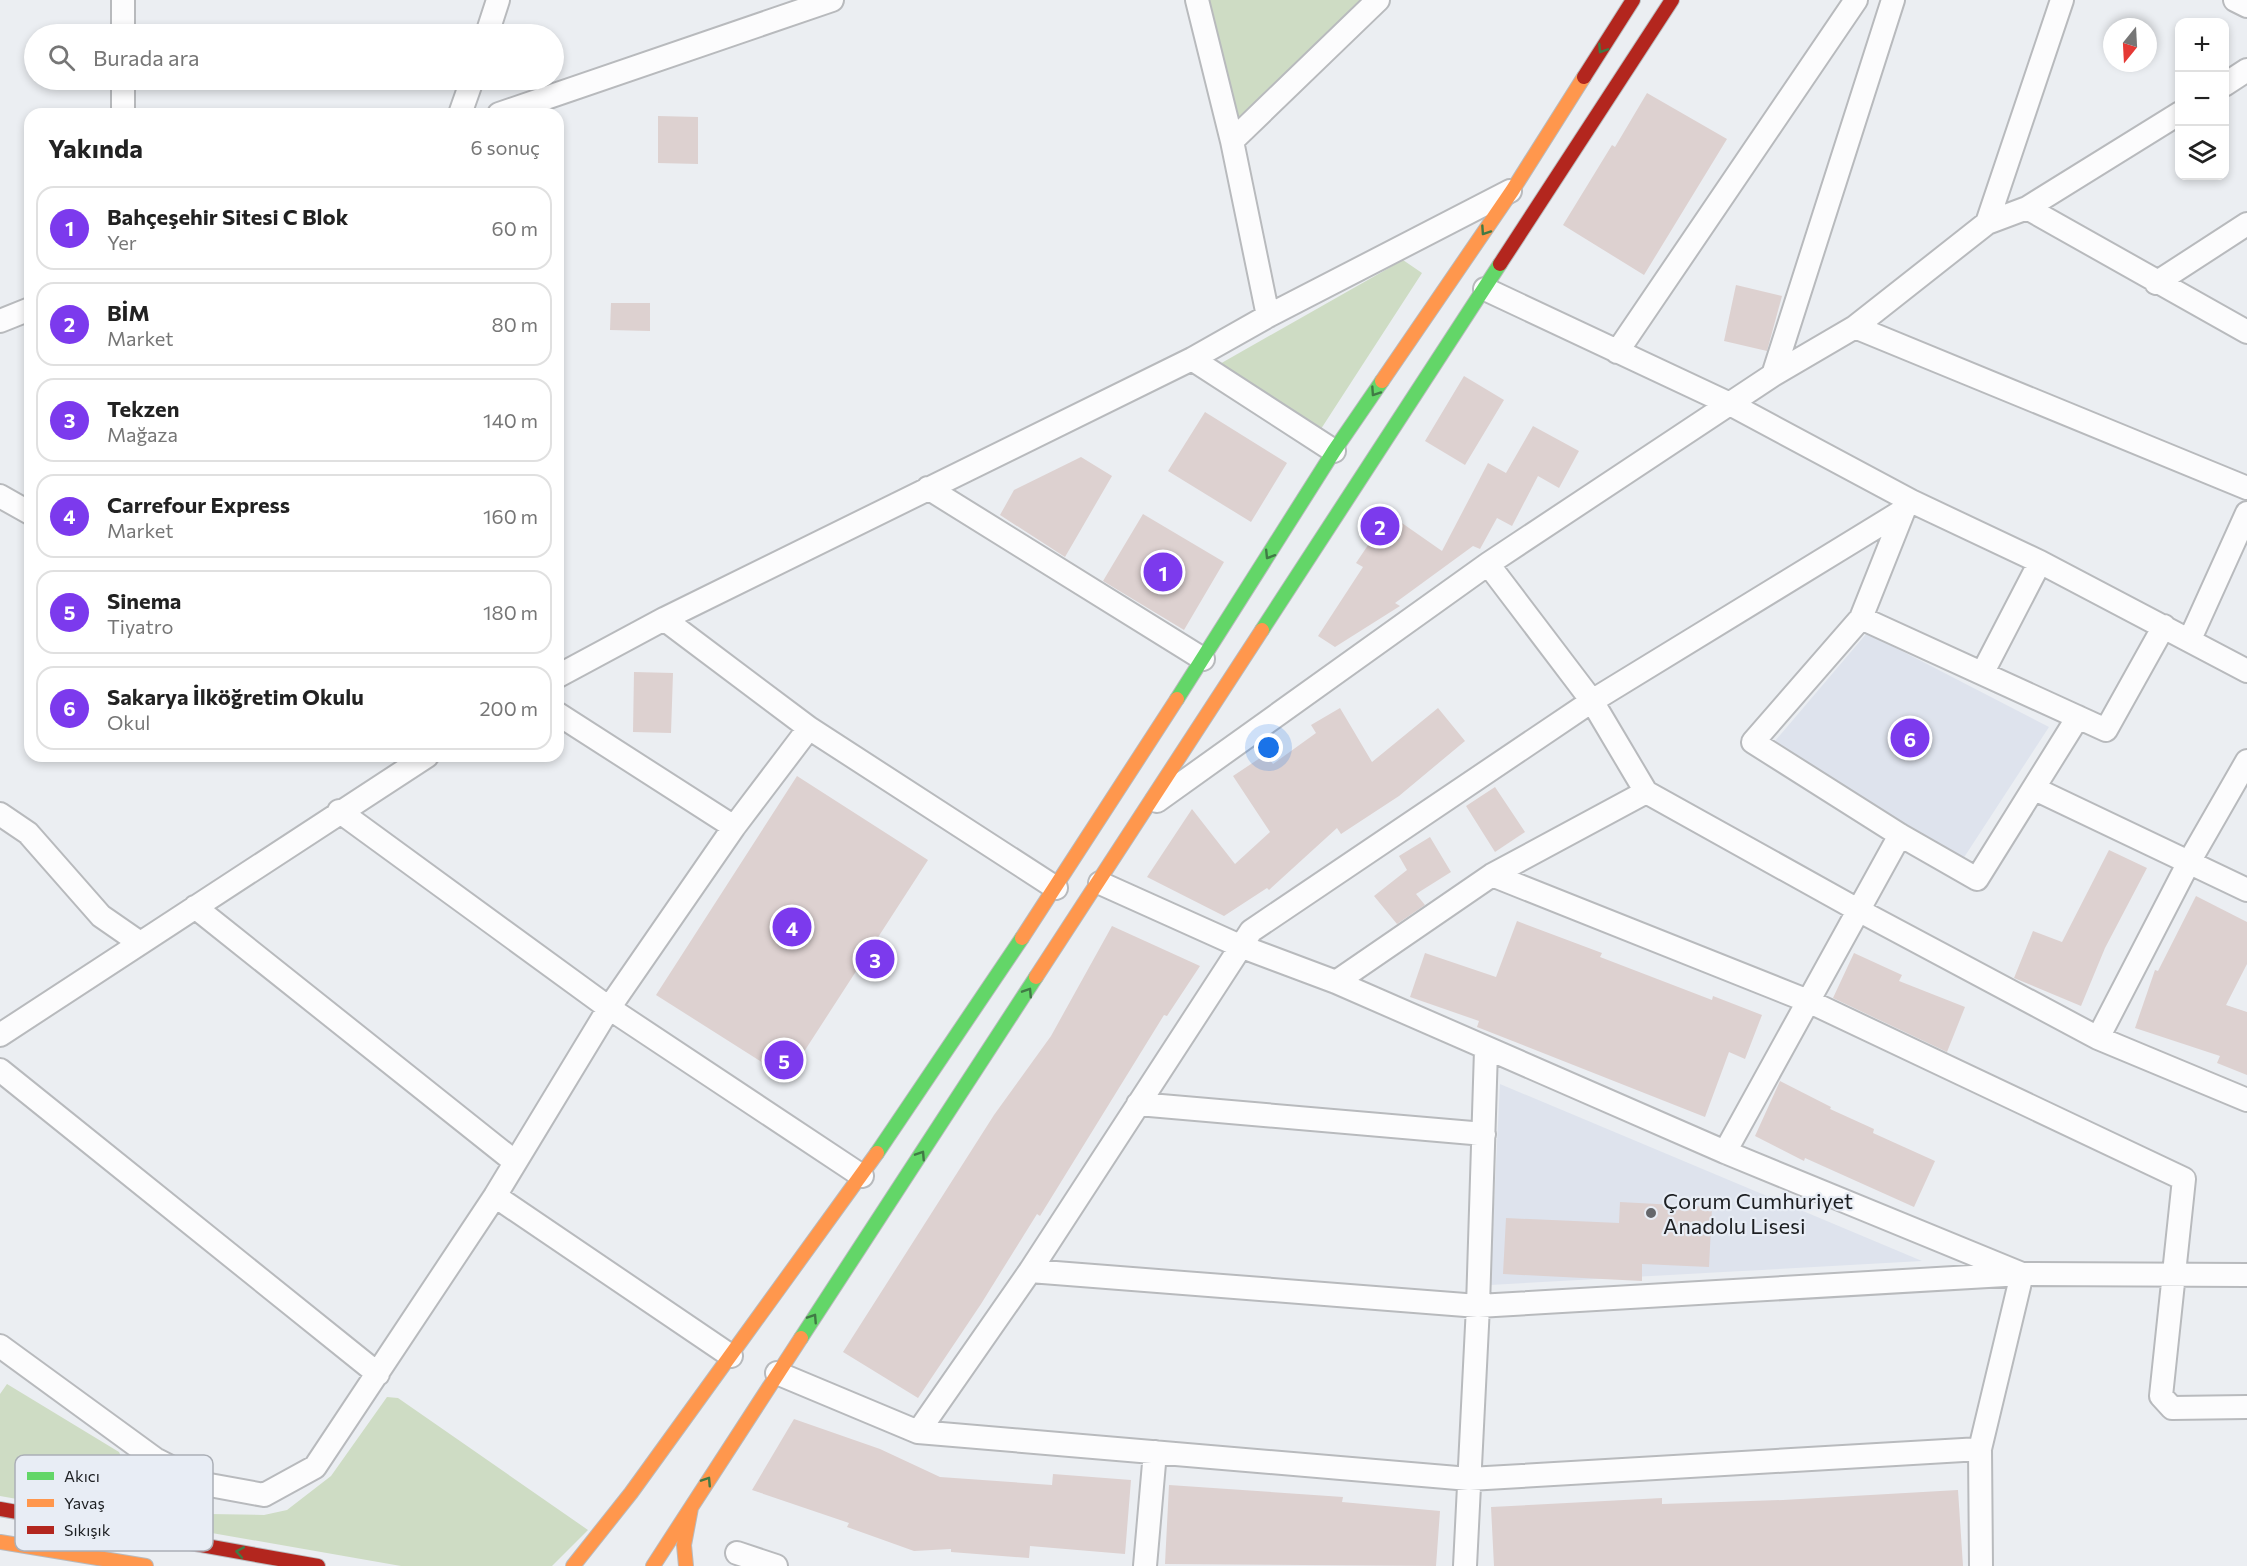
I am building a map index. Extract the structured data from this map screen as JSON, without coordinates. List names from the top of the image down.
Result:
{
  "places": ["Çorum Cumhuriyet Anadolu Lisesi"],
  "legend": ["Akıcı", "Yavaş", "Sıkışık"],
  "north": "bottom",
  "page": {
    "map_buttons": ["+", "−"],
    "search": "Burada ara",
    "heading": ["Yakında", "6 sonuç"],
    "list": [
      {
        "mark": "1",
        "name": "Bahçeşehir Sitesi C Blok",
        "note": "Yer",
        "value": "60 m"
      },
      {
        "mark": "2",
        "name": "BİM",
        "note": "Market",
        "value": "80 m"
      },
      {
        "mark": "3",
        "name": "Tekzen",
        "note": "Mağaza",
        "value": "140 m"
      },
      {
        "mark": "4",
        "name": "Carrefour Express",
        "note": "Market",
        "value": "160 m"
      },
      {
        "mark": "5",
        "name": "Sinema",
        "note": "Tiyatro",
        "value": "180 m"
      },
      {
        "mark": "6",
        "name": "Sakarya İlköğretim Okulu",
        "note": "Okul",
        "value": "200 m"
      }
    ],
    "pins": [
      "2",
      "1",
      "6",
      "4",
      "3",
      "5"
    ]
  }
}
